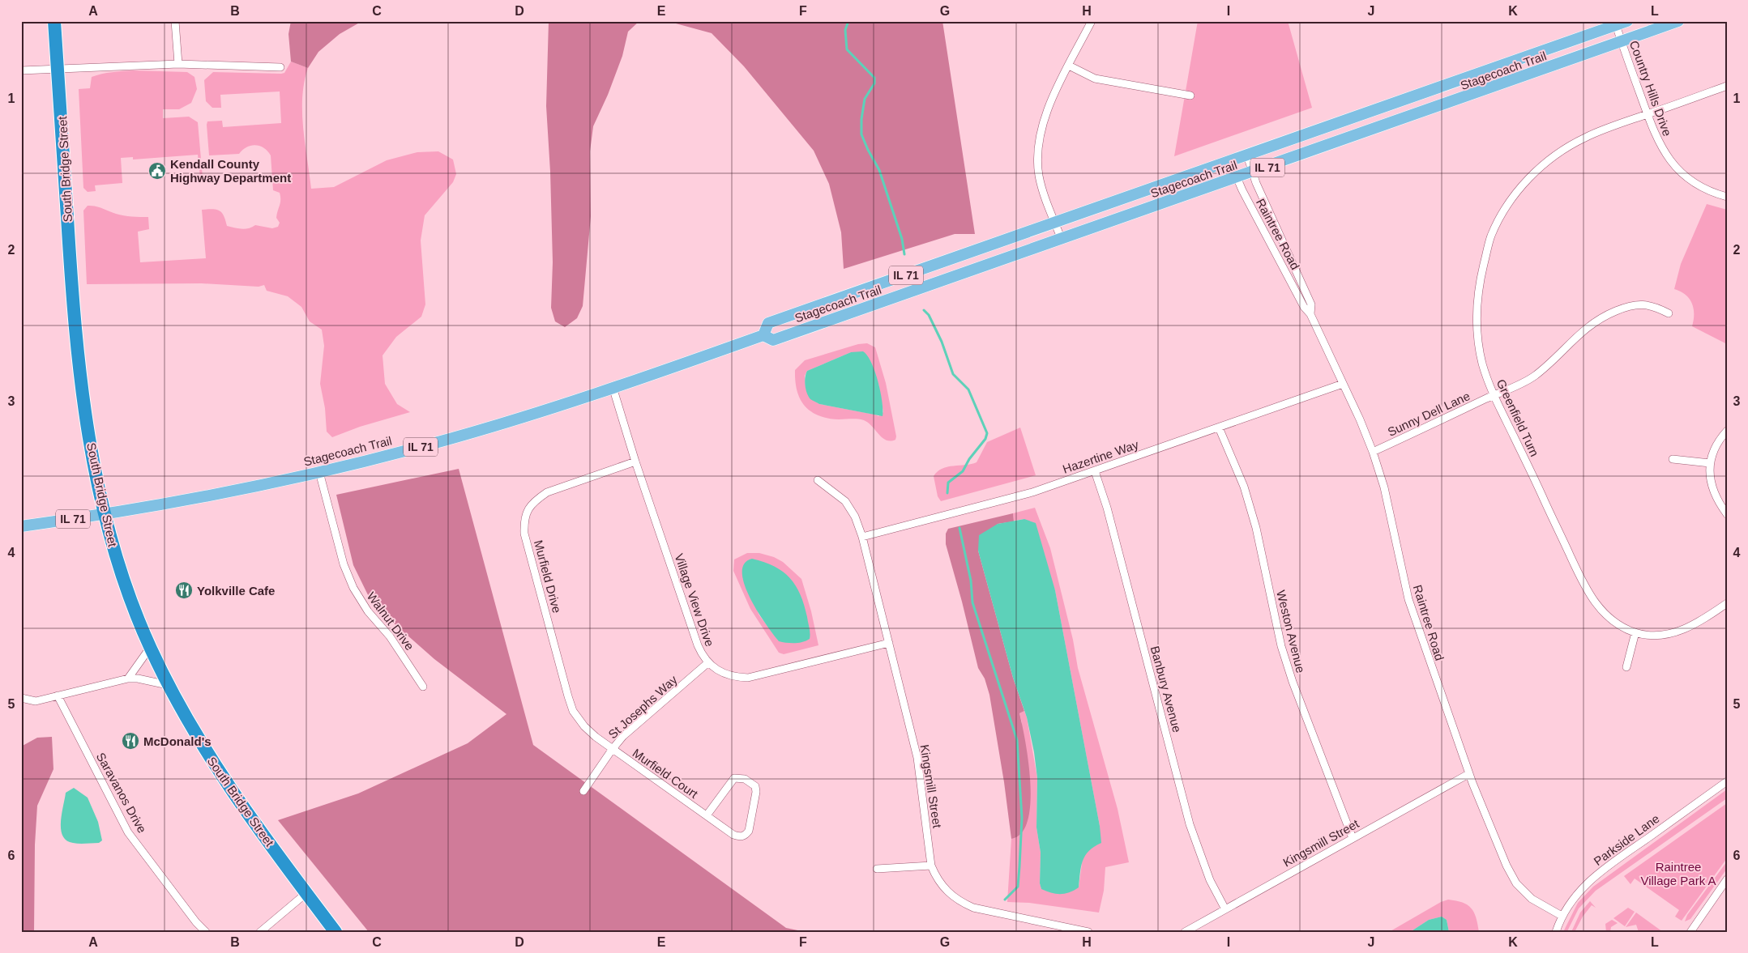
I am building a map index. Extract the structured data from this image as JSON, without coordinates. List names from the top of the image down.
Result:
{
  "streets": {
    "highway": ["South Bridge Street"],
    "main road": ["Stagecoach Trail", "IL 71"],
    "street": [
      "Country Hills Drive",
      "Raintree Road",
      "Sunny Dell Lane",
      "Greenfield Turn",
      "Hazertine Way",
      "Murfield Drive",
      "Village View Drive",
      "Walnut Drive",
      "Weston Avenue",
      "Banbury Avenue",
      "St Josephs Way",
      "Murfield Court",
      "Kingsmill Street",
      "Saravanos Drive",
      "Parkside Lane"
    ]
  },
  "crossings": [
    ["Stagecoach Trail", "Country Hills Drive"],
    ["Stagecoach Trail", "South Bridge Street"],
    ["Stagecoach Trail", "Raintree Road"],
    ["Stagecoach Trail", "Village View Drive"],
    ["Stagecoach Trail", "Walnut Drive"],
    ["Country Hills Drive", "Greenfield Turn"],
    ["Raintree Road", "Sunny Dell Lane"],
    ["Raintree Road", "Hazertine Way"],
    ["Raintree Road", "Kingsmill Street"],
    ["Raintree Road", "Parkside Lane"],
    ["Sunny Dell Lane", "Greenfield Turn"],
    ["Hazertine Way", "Weston Avenue"],
    ["Hazertine Way", "Banbury Avenue"],
    ["Hazertine Way", "Kingsmill Street"],
    ["Murfield Drive", "Village View Drive"],
    ["Murfield Drive", "St Josephs Way"],
    ["Murfield Drive", "Murfield Court"],
    ["Village View Drive", "St Josephs Way"],
    ["Village View Drive", "Kingsmill Street"],
    ["Weston Avenue", "Kingsmill Street"],
    ["Banbury Avenue", "Kingsmill Street"],
    ["St Josephs Way", "Murfield Court"]
  ],
  "parks": ["Raintree Village Park A"],
  "places": {
    "public building": ["Kendall County Highway Department"],
    "restaurant": ["Yolkville Cafe", "McDonald's"]
  },
  "grid": {
    "columns": [
      "A",
      "B",
      "C",
      "D",
      "E",
      "F",
      "G",
      "H",
      "I",
      "J",
      "K",
      "L"
    ],
    "rows": [
      "1",
      "2",
      "3",
      "4",
      "5",
      "6"
    ]
  }
}
